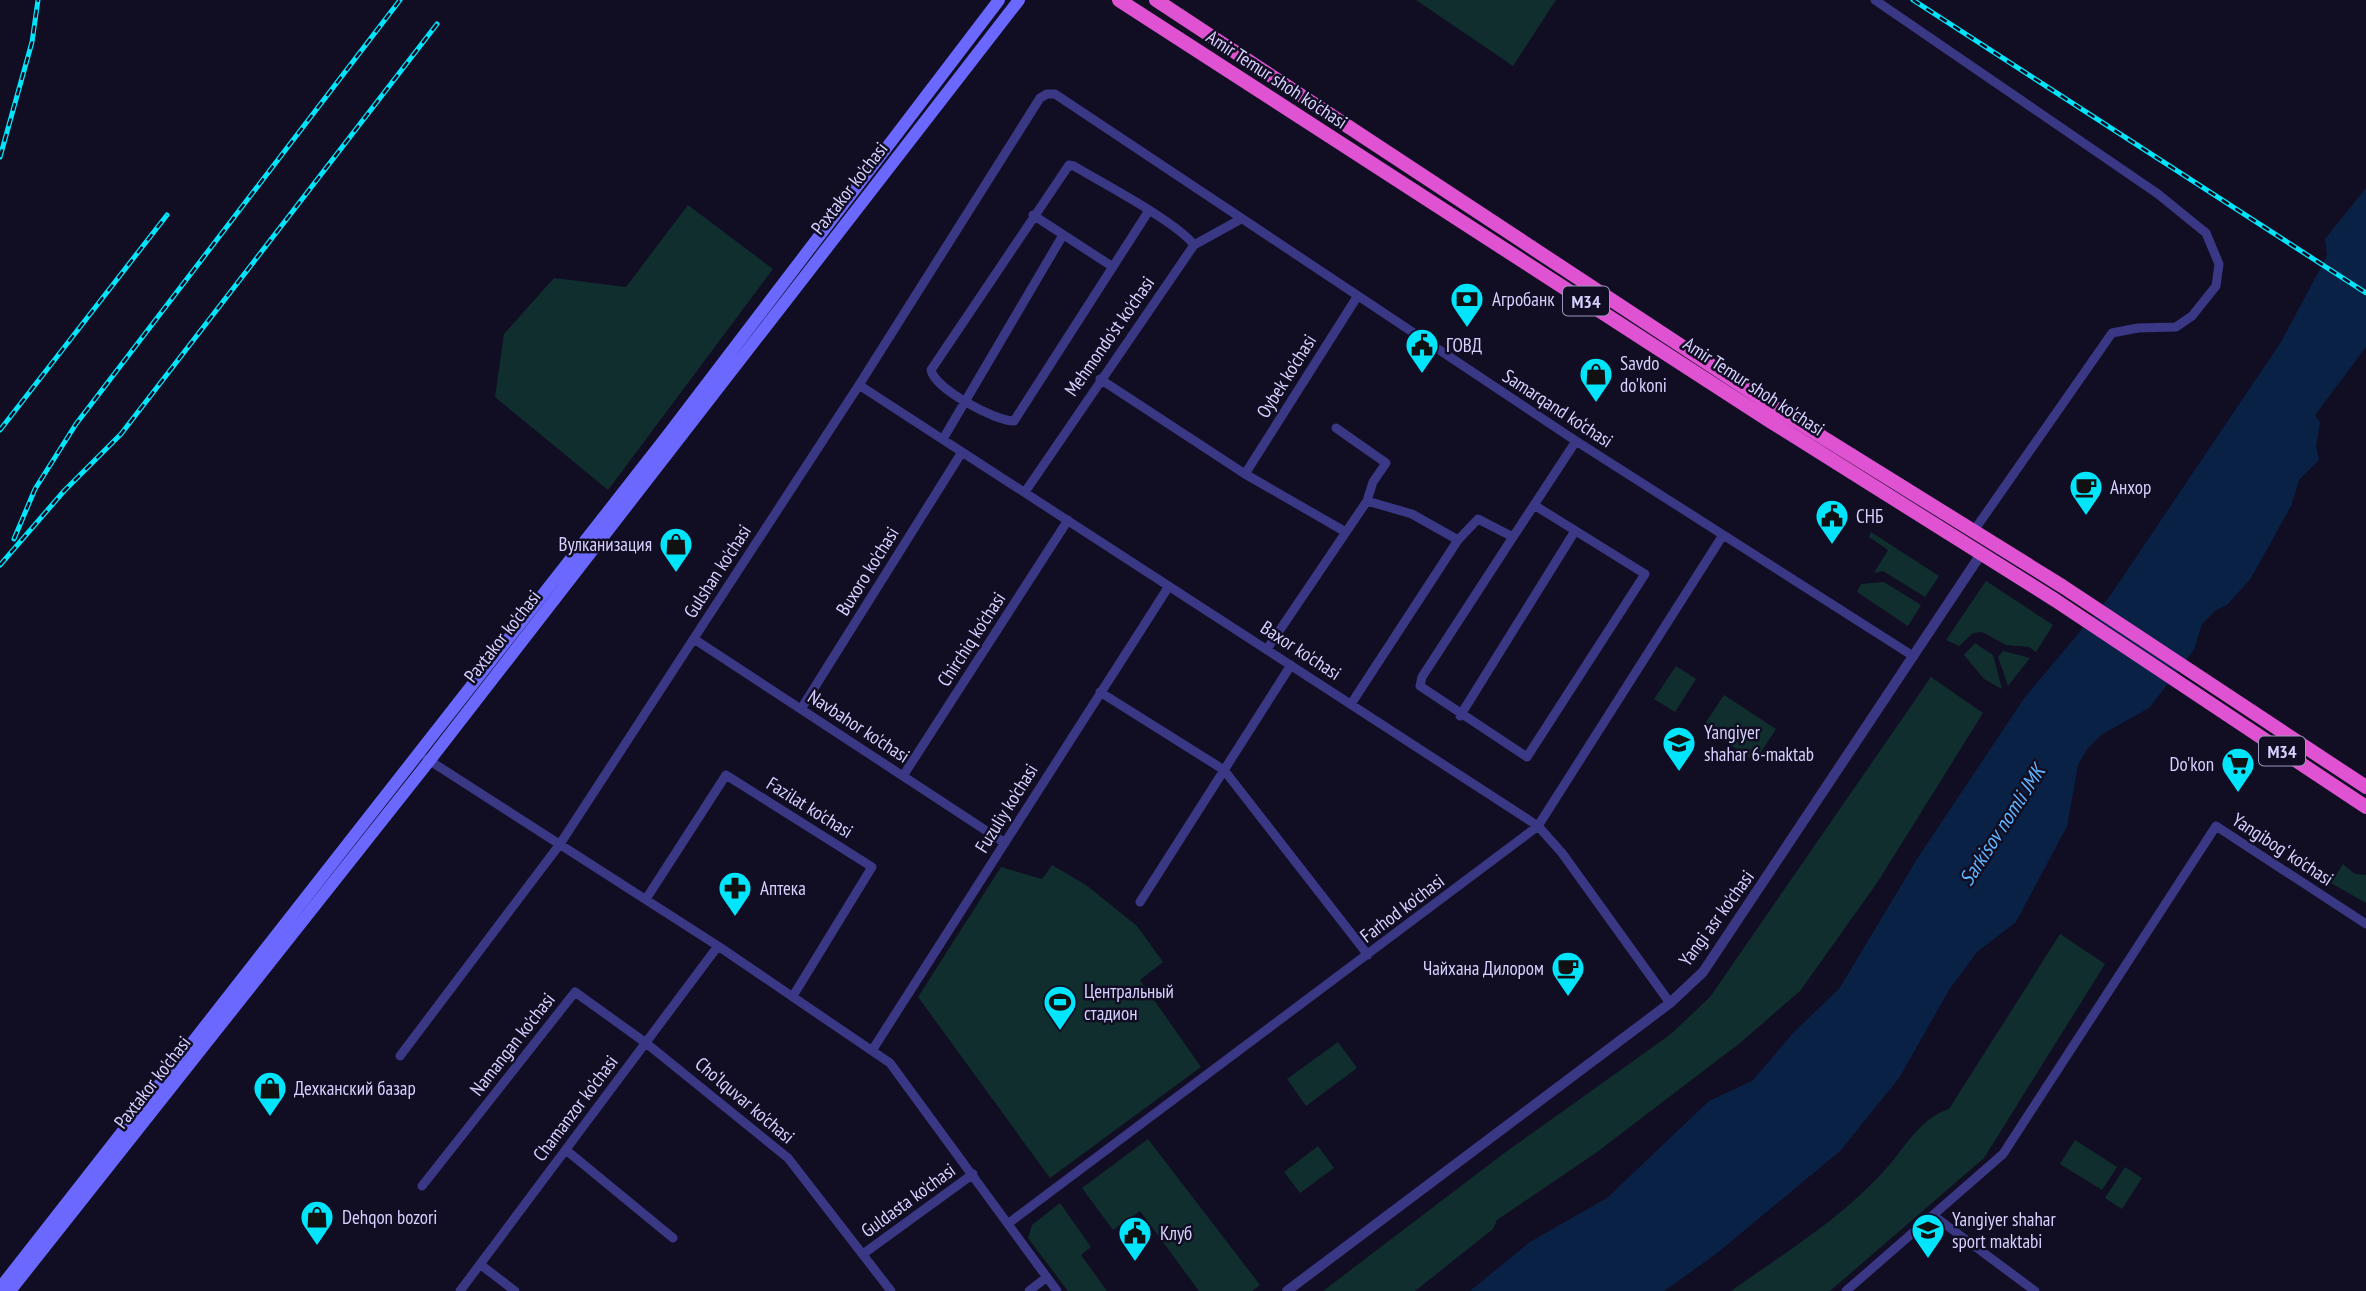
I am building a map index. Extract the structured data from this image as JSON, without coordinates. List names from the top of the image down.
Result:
{
  "streets": {
    "highway": ["Amir Temur shoh ko'chasi", "M34"],
    "main road": ["Paxtakor ko'chasi"],
    "street": [
      "Mehmondo'st ko'chasi",
      "Oybek ko'chasi",
      "Samarqand ko‘chasi",
      "Gulshan ko'chasi",
      "Buxoro ko'chasi",
      "Chirchiq ko'chasi",
      "Baxor ko'chasi",
      "Navbahor ko'chasi",
      "Fazilat ko'chasi",
      "Fuzuliy ko'chasi",
      "Yangibog‘ ko'chasi",
      "Farhod ko'chasi",
      "Yangi asr ko'chasi",
      "Namangan ko'chasi",
      "Cho‘lquvar ko'chasi",
      "Chamanzor ko'chasi",
      "Guldasta ko'chasi"
    ]
  },
  "crossings": [
    ["Amir Temur shoh ko'chasi", "Yangi asr ko'chasi"],
    ["Mehmondo'st ko'chasi", "Samarqand ko‘chasi"],
    ["Mehmondo'st ko'chasi", "Baxor ko'chasi"],
    ["Oybek ko'chasi", "Samarqand ko‘chasi"],
    ["Samarqand ko‘chasi", "Gulshan ko'chasi"],
    ["Samarqand ko‘chasi", "Farhod ko'chasi"],
    ["Samarqand ko‘chasi", "Yangi asr ko'chasi"],
    ["Gulshan ko'chasi", "Baxor ko'chasi"],
    ["Gulshan ko'chasi", "Navbahor ko'chasi"],
    ["Buxoro ko'chasi", "Baxor ko'chasi"],
    ["Buxoro ko'chasi", "Navbahor ko'chasi"],
    ["Chirchiq ko'chasi", "Baxor ko'chasi"],
    ["Chirchiq ko'chasi", "Navbahor ko'chasi"],
    ["Baxor ko'chasi", "Fuzuliy ko'chasi"],
    ["Baxor ko'chasi", "Farhod ko'chasi"],
    ["Baxor ko'chasi", "Yangi asr ko'chasi"],
    ["Navbahor ko'chasi", "Fuzuliy ko'chasi"],
    ["Namangan ko'chasi", "Cho‘lquvar ko'chasi"],
    ["Namangan ko'chasi", "Chamanzor ko'chasi"],
    ["Cho‘lquvar ko'chasi", "Chamanzor ko'chasi"],
    ["Cho‘lquvar ko'chasi", "Guldasta ko'chasi"]
  ],
  "water": ["Sarkisov nomli JMK"],
  "places": {
    "bank": ["Агробанк"],
    "public building": ["ГОВД", "СНБ", "Клуб"],
    "shop": [
      "Savdo do'koni",
      "Вулканизация",
      "Дехканский базар",
      "Dehqon bozori"
    ],
    "cafe": ["Анхор", "Чайхана Дилором"],
    "school or university": ["Yangiyer shahar 6-maktab", "Yangiyer shahar sport maktabi"],
    "supermarket": ["Do'kon"],
    "pharmacy": ["Аптека"],
    "sports": ["Центральный стадион"]
  }
}
